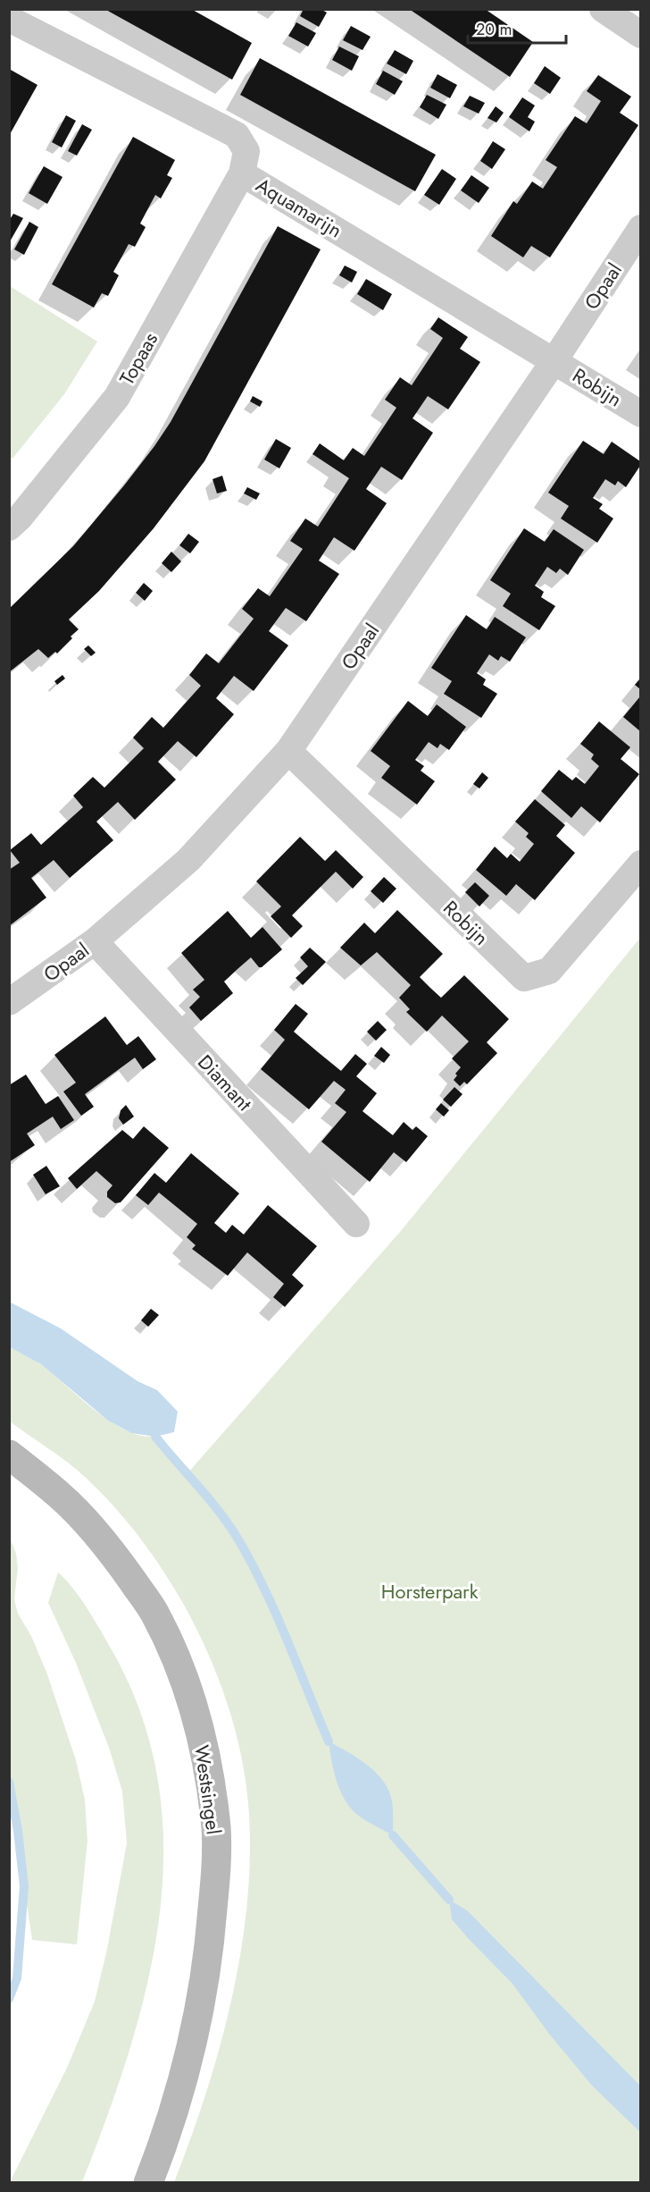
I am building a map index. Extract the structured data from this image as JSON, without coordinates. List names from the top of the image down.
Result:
{
  "streets": {
    "street": [
      "Aquamarijn",
      "Opaal",
      "Topaas",
      "Robijn",
      "Diamant",
      "Westsingel"
    ]
  },
  "crossings": [
    ["Aquamarijn", "Opaal"],
    ["Aquamarijn", "Topaas"],
    ["Aquamarijn", "Robijn"],
    ["Opaal", "Robijn"],
    ["Opaal", "Diamant"]
  ],
  "parks": ["Horsterpark"],
  "scale_bar": "20 m"
}
